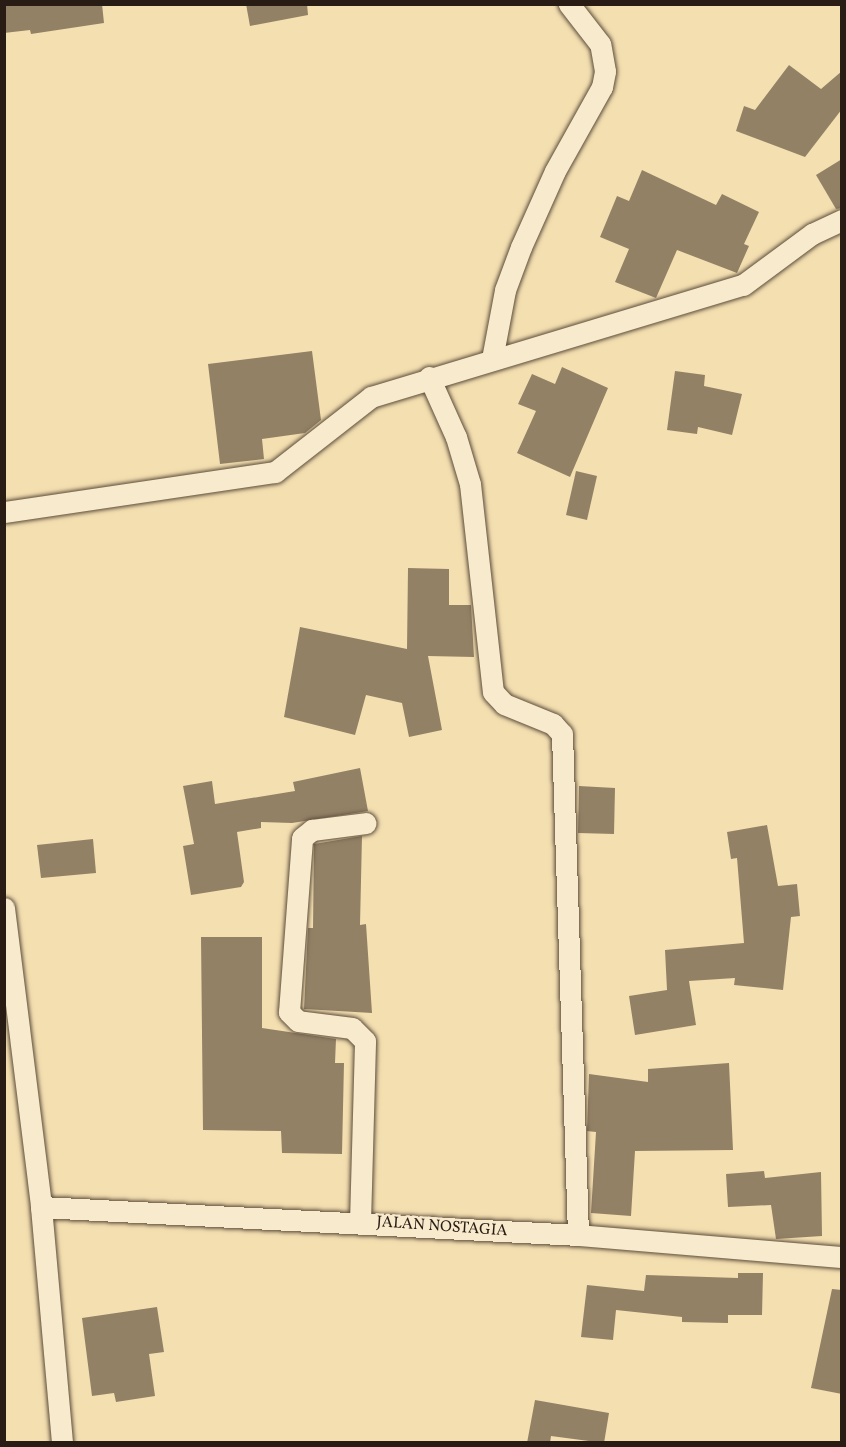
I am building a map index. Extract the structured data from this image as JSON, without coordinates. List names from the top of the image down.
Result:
{
  "streets": {
    "street": ["JALAN NOSTAGIA"]
  }
}
